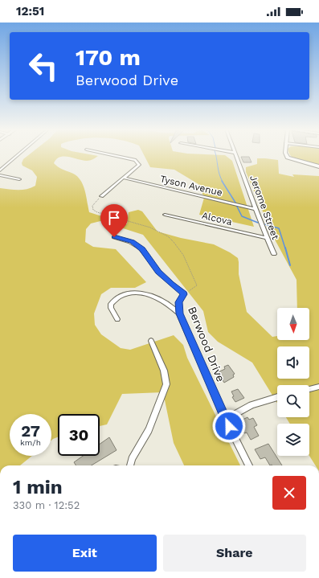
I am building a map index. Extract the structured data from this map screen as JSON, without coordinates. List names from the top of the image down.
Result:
{
  "streets": {
    "street": [
      "Tyson Avenue",
      "Jerome Street",
      "Alcova",
      "Berwood Drive"
    ]
  },
  "crossings": [
    ["Tyson Avenue", "Jerome Street"],
    ["Jerome Street", "Alcova"]
  ],
  "north": "bottom",
  "page": {
    "status": "12:51",
    "turn": ["170 m", "Berwood Drive"],
    "speed": "27 km/h",
    "limit": "30",
    "heading": ["1 min", "330 m · 12:52"],
    "buttons": ["Exit", "Share"]
  }
}
